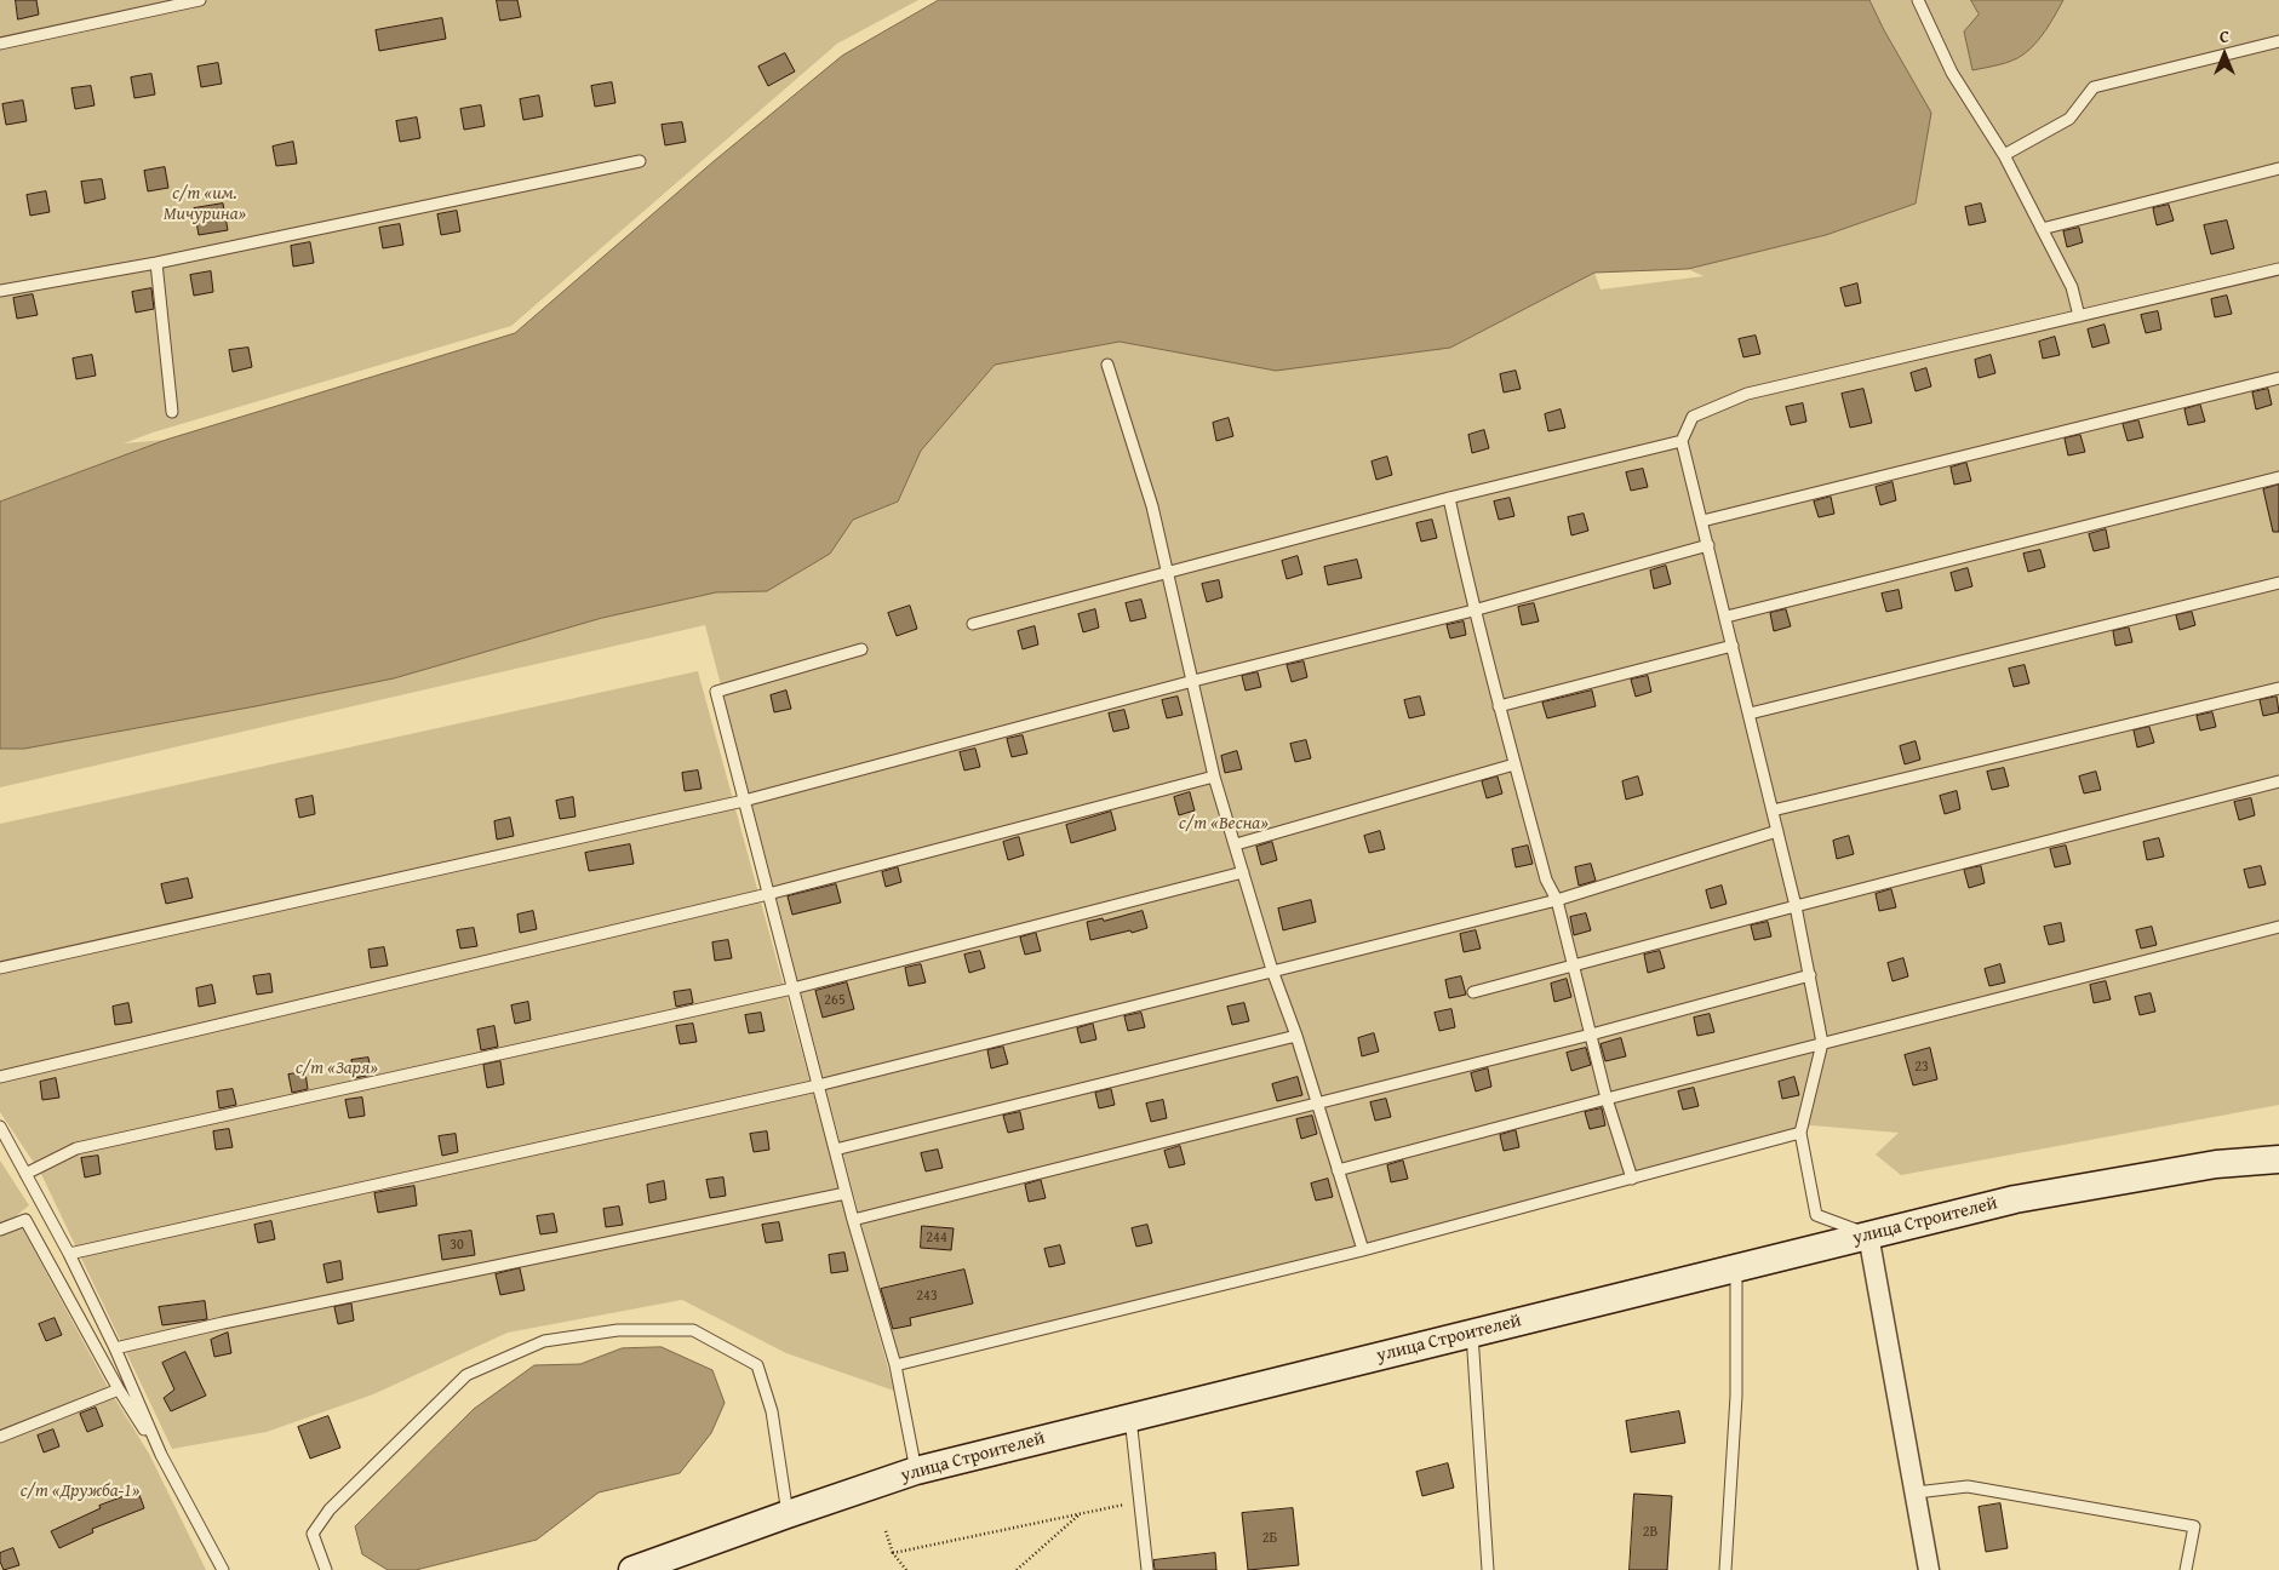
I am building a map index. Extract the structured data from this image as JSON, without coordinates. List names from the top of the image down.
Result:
{
  "streets": {
    "main road": ["улица Строителей"]
  },
  "parks": [
    "с/т «им. Мичурина»",
    "с/т «Весна»",
    "с/т «Заря»",
    "с/т «Дружба-1»"
  ],
  "house_numbers": [
    "265",
    "23",
    "244",
    "30",
    "243",
    "2В",
    "2Б"
  ],
  "north": "top"
}
